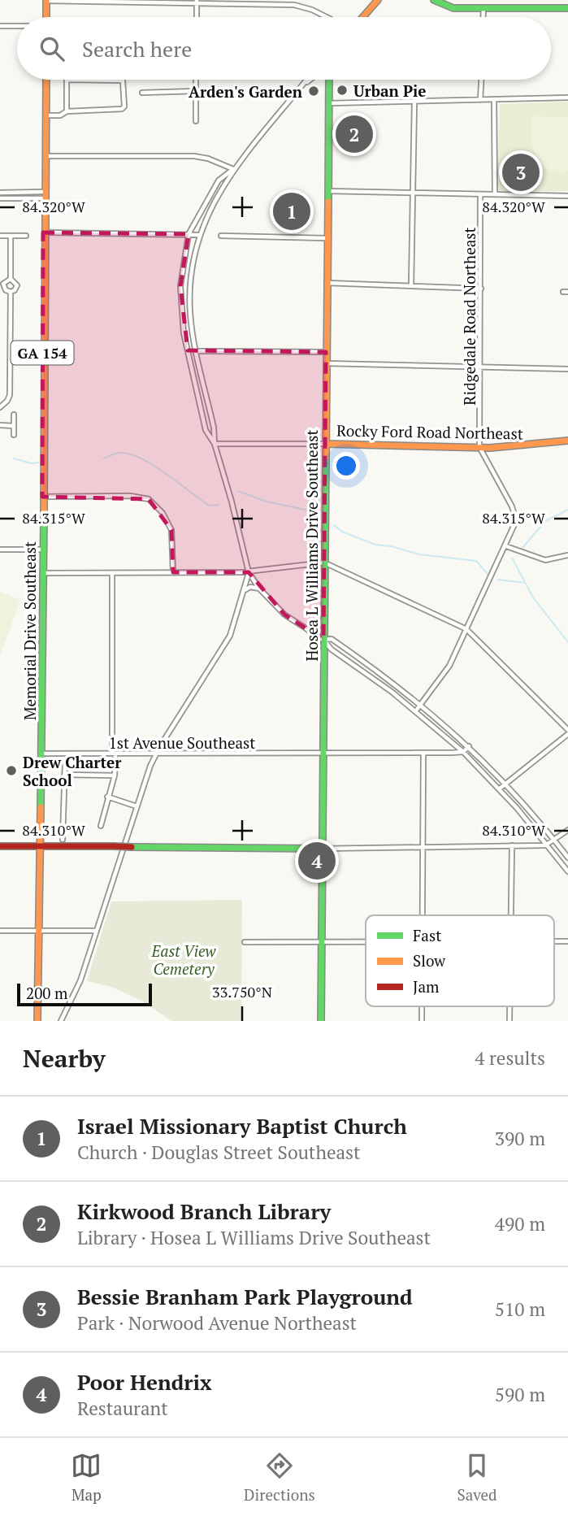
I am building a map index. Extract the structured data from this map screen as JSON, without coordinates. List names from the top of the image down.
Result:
{
  "streets": {
    "street": [
      "Ridgedale Road Northeast",
      "GA 154",
      "Rocky Ford Road Northeast",
      "Hosea L Williams Drive Southeast",
      "Memorial Drive Southeast",
      "1st Avenue Southeast"
    ]
  },
  "crossings": [
    ["Ridgedale Road Northeast", "Rocky Ford Road Northeast"],
    ["Rocky Ford Road Northeast", "Hosea L Williams Drive Southeast"],
    ["Hosea L Williams Drive Southeast", "1st Avenue Southeast"],
    ["Memorial Drive Southeast", "1st Avenue Southeast"]
  ],
  "parks": ["East View Cemetery"],
  "places": ["Urban Pie", "Arden's Garden", "Drew Charter School"],
  "legend": ["Fast", "Slow", "Jam"],
  "scale_bar": "200 m",
  "page": {
    "search": "Search here",
    "pins": [
      "2",
      "3",
      "1",
      "4"
    ],
    "scale": "200 m",
    "heading": ["Nearby", "4 results"],
    "list": [
      {
        "mark": "1",
        "name": "Israel Missionary Baptist Church",
        "note": "Church · Douglas Street Southeast",
        "value": "390 m"
      },
      {
        "mark": "2",
        "name": "Kirkwood Branch Library",
        "note": "Library · Hosea L Williams Drive Southeast",
        "value": "490 m"
      },
      {
        "mark": "3",
        "name": "Bessie Branham Park Playground",
        "note": "Park · Norwood Avenue Northeast",
        "value": "510 m"
      },
      {
        "mark": "4",
        "name": "Poor Hendrix",
        "note": "Restaurant",
        "value": "590 m"
      }
    ],
    "nav": ["Map", "Directions", "Saved"]
  },
  "coordinates": [
    "84.320°W",
    "84.315°W",
    "84.310°W",
    "33.750°N"
  ]
}
